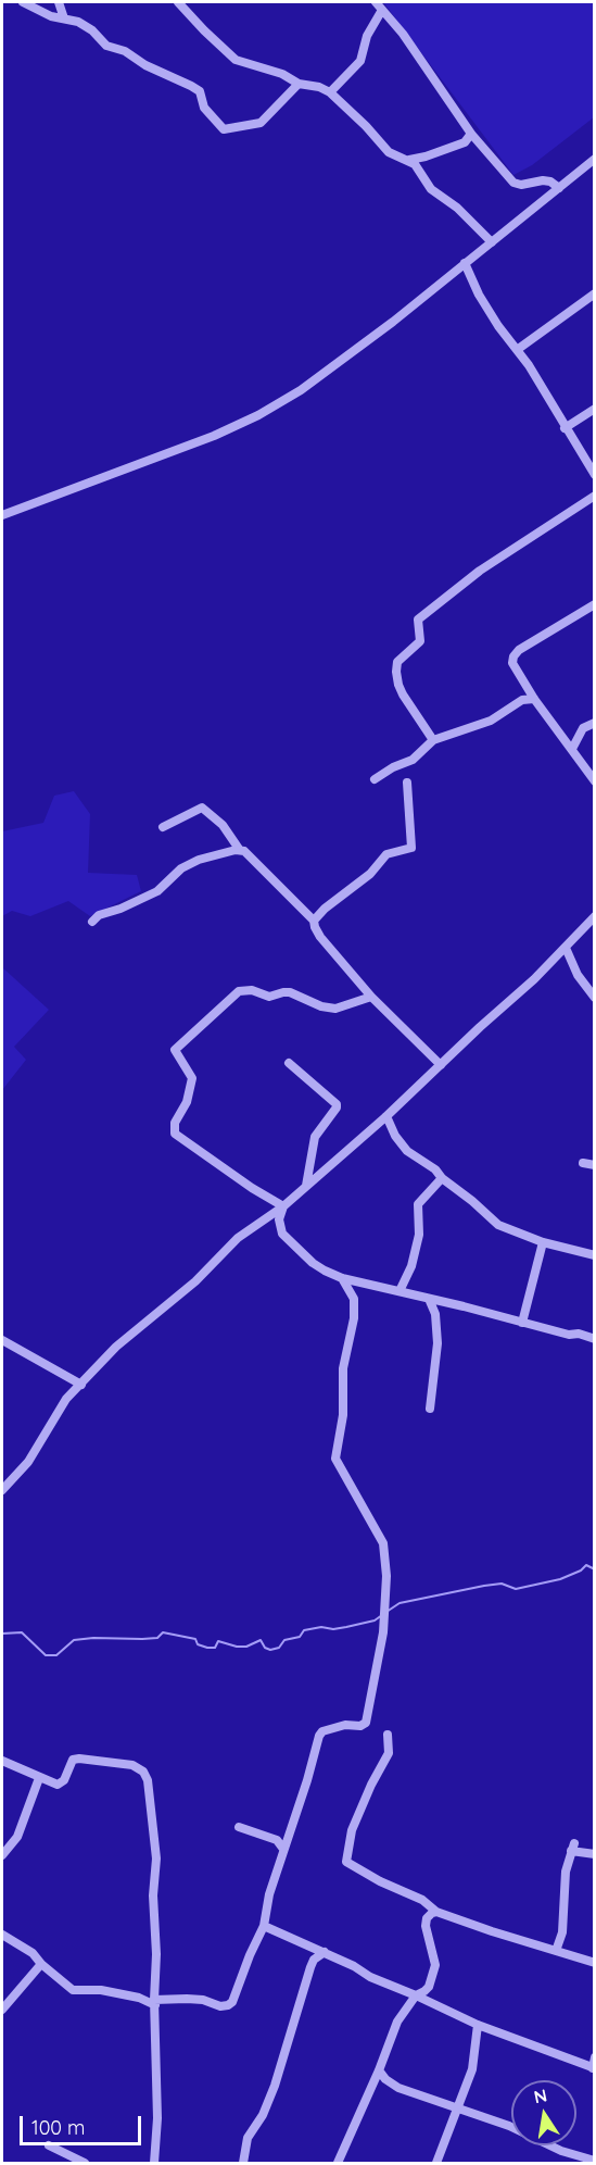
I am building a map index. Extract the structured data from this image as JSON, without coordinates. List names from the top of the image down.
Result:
{
  "scale_bar": "100 m",
  "north": "top"
}
